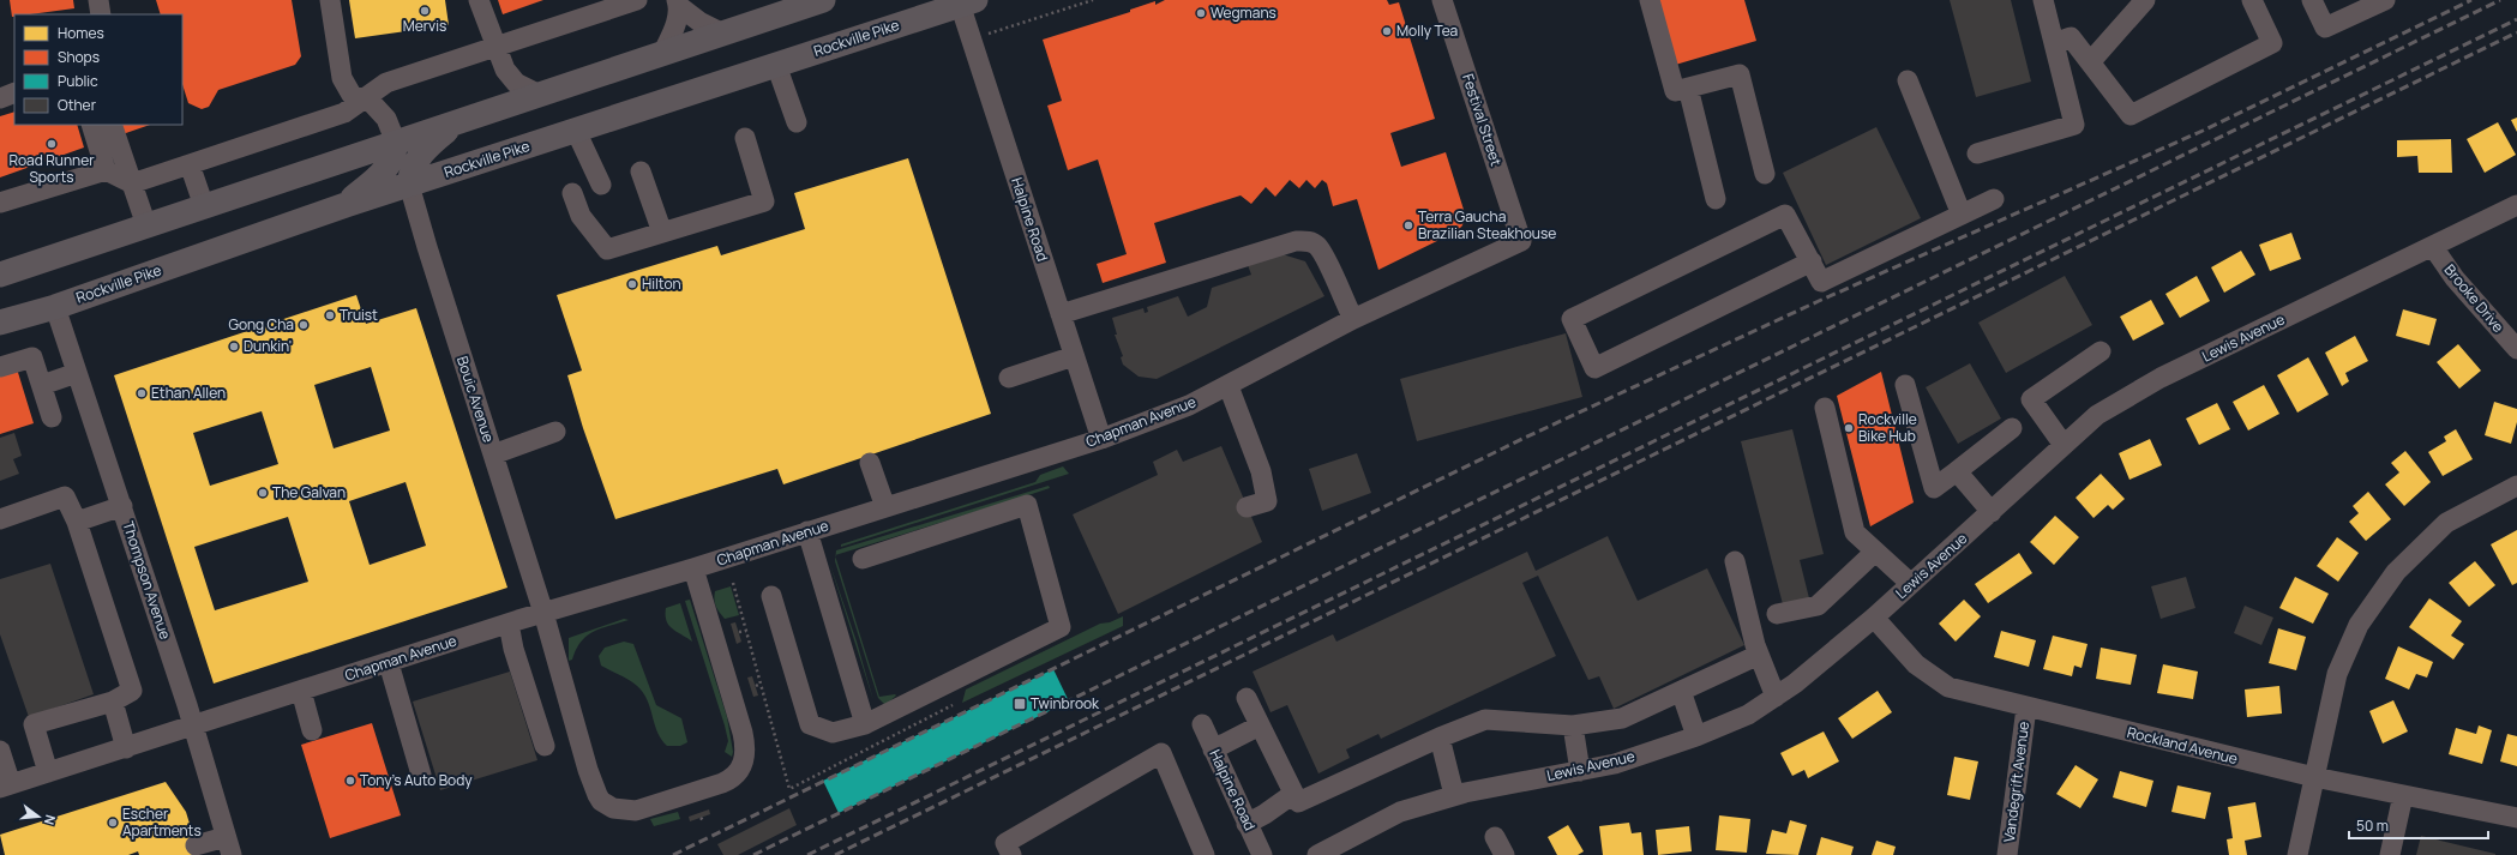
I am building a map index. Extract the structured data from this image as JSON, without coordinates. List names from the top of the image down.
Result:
{
  "streets": {
    "main road": ["Rockville Pike"],
    "street": [
      "Festival Street",
      "Halpine Road",
      "Brooke Drive",
      "Lewis Avenue",
      "Bouic Avenue",
      "Chapman Avenue",
      "Thompson Avenue",
      "Rockland Avenue",
      "Vandegrift Avenue"
    ]
  },
  "crossings": [
    ["Rockville Pike", "Halpine Road"],
    ["Rockville Pike", "Bouic Avenue"],
    ["Rockville Pike", "Thompson Avenue"],
    ["Festival Street", "Chapman Avenue"],
    ["Halpine Road", "Chapman Avenue"],
    ["Brooke Drive", "Lewis Avenue"],
    ["Lewis Avenue", "Rockland Avenue"],
    ["Bouic Avenue", "Chapman Avenue"],
    ["Chapman Avenue", "Thompson Avenue"],
    ["Rockland Avenue", "Vandegrift Avenue"]
  ],
  "places": {
    "other": [
      "Mervis",
      "Wegmans",
      "Molly Tea",
      "Road Runner Sports",
      "Terra Gaucha Brazilian Steakhouse",
      "Hilton",
      "Truist",
      "Gong Cha",
      "Dunkin'",
      "Ethan Allen",
      "Rockville Bike Hub",
      "The Galvan",
      "Tony's Auto Body",
      "Escher Apartments"
    ],
    "transit": ["Twinbrook"]
  },
  "legend": [
    "Homes",
    "Shops",
    "Public",
    "Other"
  ],
  "scale_bar": "50 m",
  "north": "right"
}
